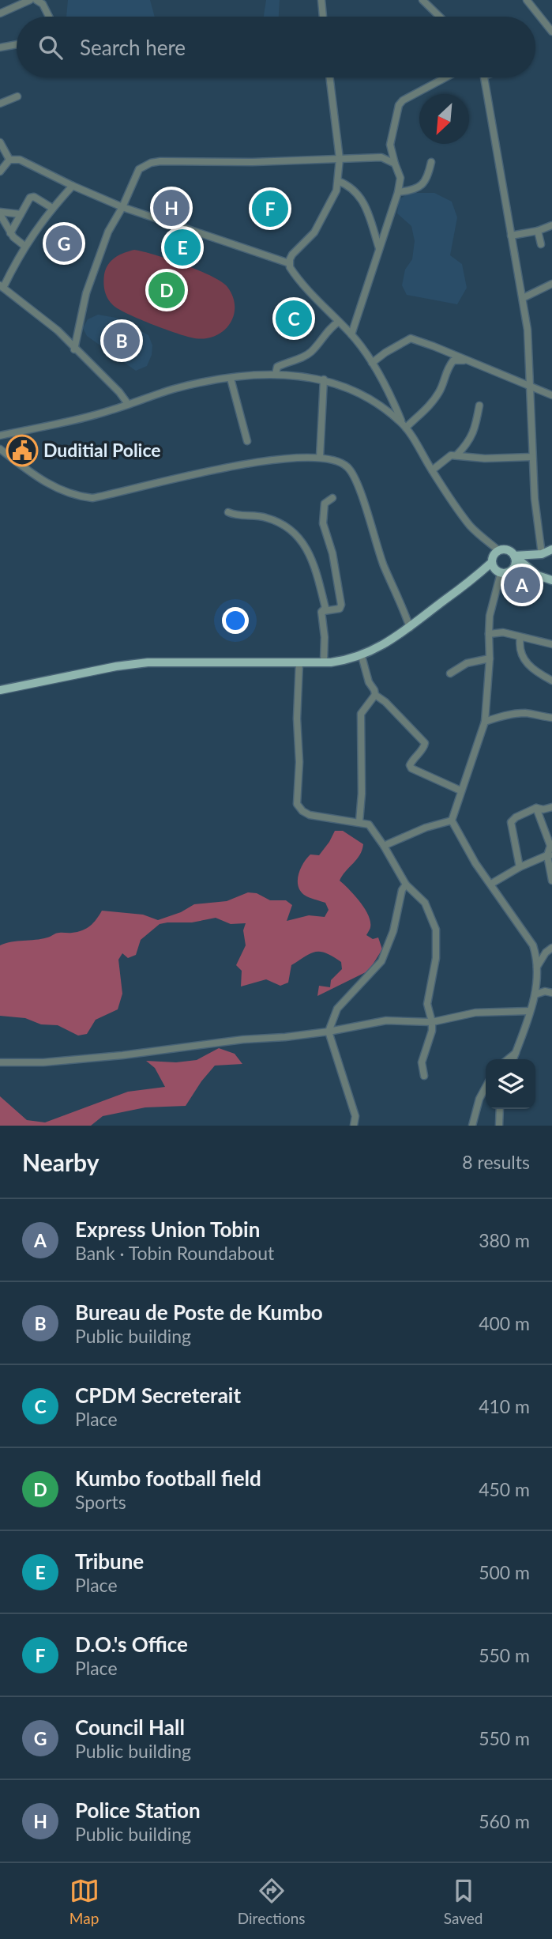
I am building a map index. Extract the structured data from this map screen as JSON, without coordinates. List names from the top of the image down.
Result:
{
  "places": {
    "public building": ["Duditial Police"]
  },
  "north": "bottom left",
  "page": {
    "search": "Search here",
    "pins": [
      "H",
      "F",
      "G",
      "E",
      "D",
      "C",
      "B",
      "A"
    ],
    "heading": ["Nearby", "8 results"],
    "list": [
      {
        "mark": "A",
        "name": "Express Union Tobin",
        "note": "Bank · Tobin Roundabout",
        "value": "380 m"
      },
      {
        "mark": "B",
        "name": "Bureau de Poste de Kumbo",
        "note": "Public building",
        "value": "400 m"
      },
      {
        "mark": "C",
        "name": "CPDM Secreterait",
        "note": "Place",
        "value": "410 m"
      },
      {
        "mark": "D",
        "name": "Kumbo football field",
        "note": "Sports",
        "value": "450 m"
      },
      {
        "mark": "E",
        "name": "Tribune",
        "note": "Place",
        "value": "500 m"
      },
      {
        "mark": "F",
        "name": "D.O.'s Office",
        "note": "Place",
        "value": "550 m"
      },
      {
        "mark": "G",
        "name": "Council Hall",
        "note": "Public building",
        "value": "550 m"
      },
      {
        "mark": "H",
        "name": "Police Station",
        "note": "Public building",
        "value": "560 m"
      }
    ],
    "nav": ["Map", "Directions", "Saved"]
  }
}
